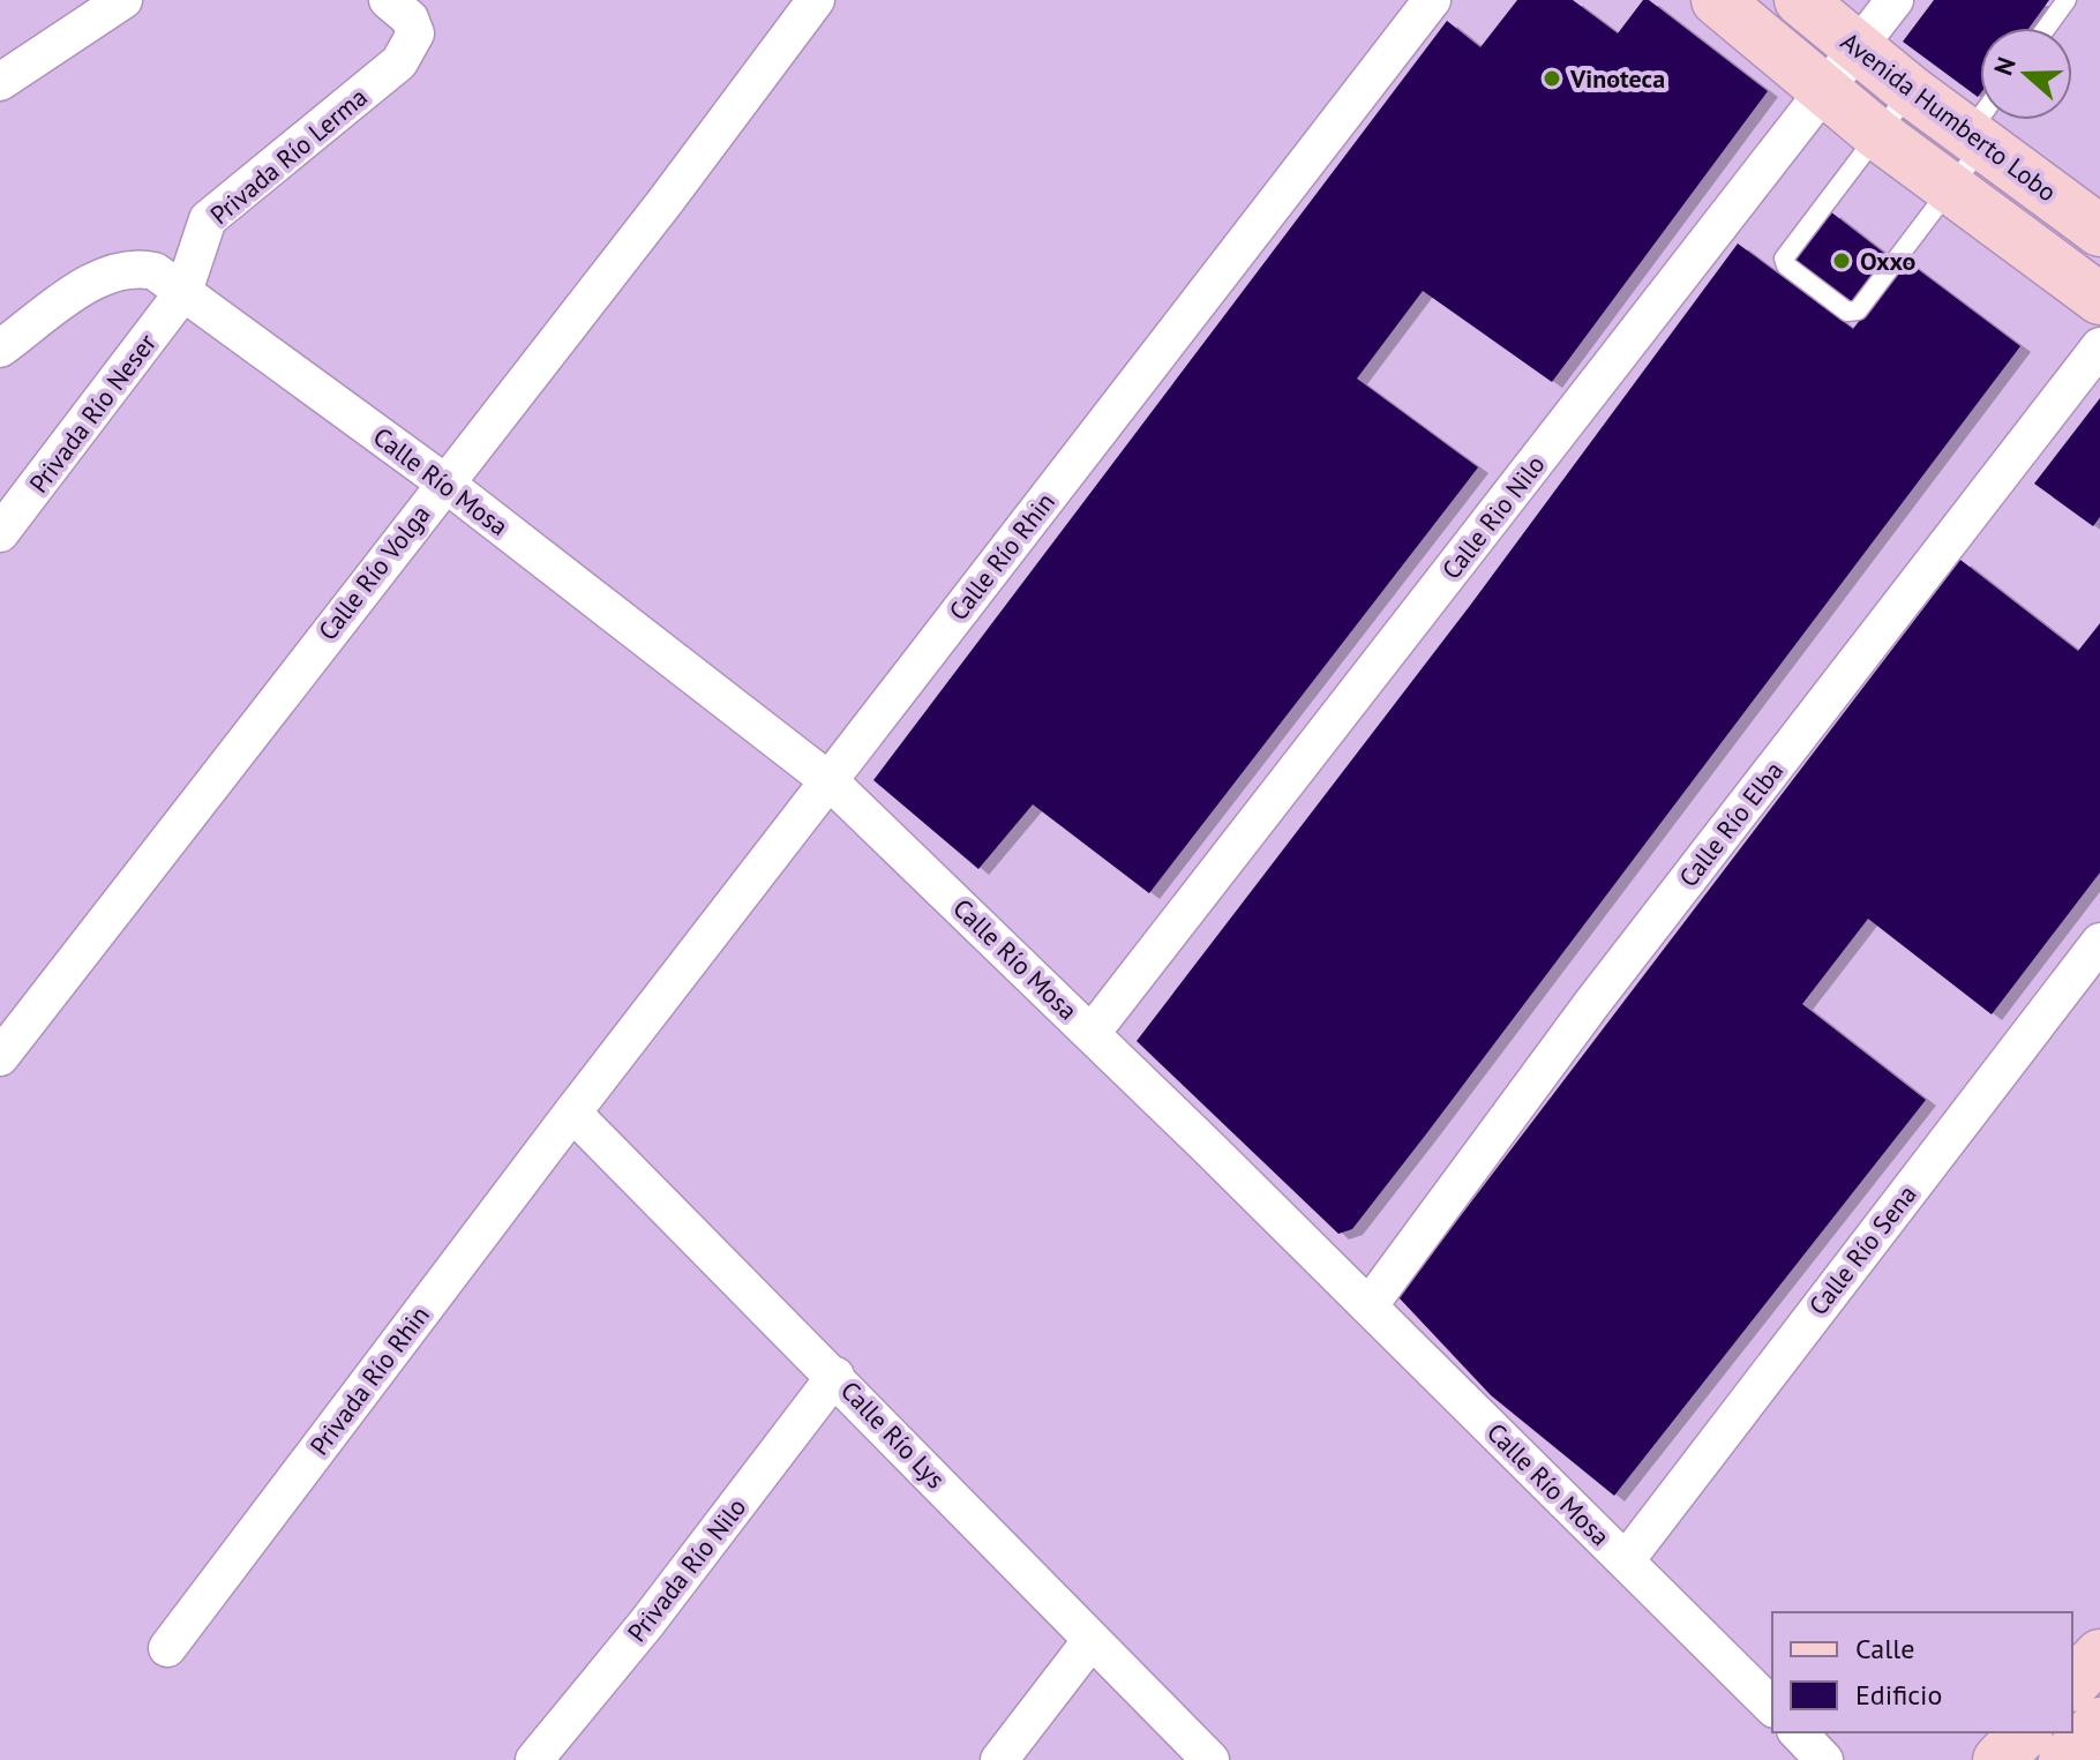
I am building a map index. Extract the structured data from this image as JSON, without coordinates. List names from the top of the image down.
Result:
{
  "streets": {
    "main road": ["Avenida Humberto Lobo"],
    "street": [
      "Privada Río Lerma",
      "Privada Río Neser",
      "Calle Río Mosa",
      "Calle Rio Nilo",
      "Calle Río Rhin",
      "Calle Río Volga",
      "Calle Río Elba",
      "Calle Río Sena",
      "Privada Río Rhin",
      "Calle Río Lys",
      "Privada Río Nilo"
    ]
  },
  "crossings": [
    ["Avenida Humberto Lobo", "Calle Rio Nilo"],
    ["Privada Río Lerma", "Privada Río Neser"],
    ["Privada Río Lerma", "Calle Río Mosa"],
    ["Privada Río Neser", "Calle Río Mosa"],
    ["Calle Río Mosa", "Calle Rio Nilo"],
    ["Calle Río Mosa", "Calle Río Rhin"],
    ["Calle Río Mosa", "Calle Río Volga"],
    ["Calle Río Mosa", "Calle Río Elba"],
    ["Calle Río Mosa", "Calle Río Sena"],
    ["Calle Río Rhin", "Privada Río Rhin"],
    ["Calle Río Rhin", "Calle Río Lys"],
    ["Privada Río Rhin", "Calle Río Lys"],
    ["Calle Río Lys", "Privada Río Nilo"]
  ],
  "places": ["Vinoteca", "Oxxo"],
  "legend": ["Calle", "Edificio"],
  "north": "left"
}
